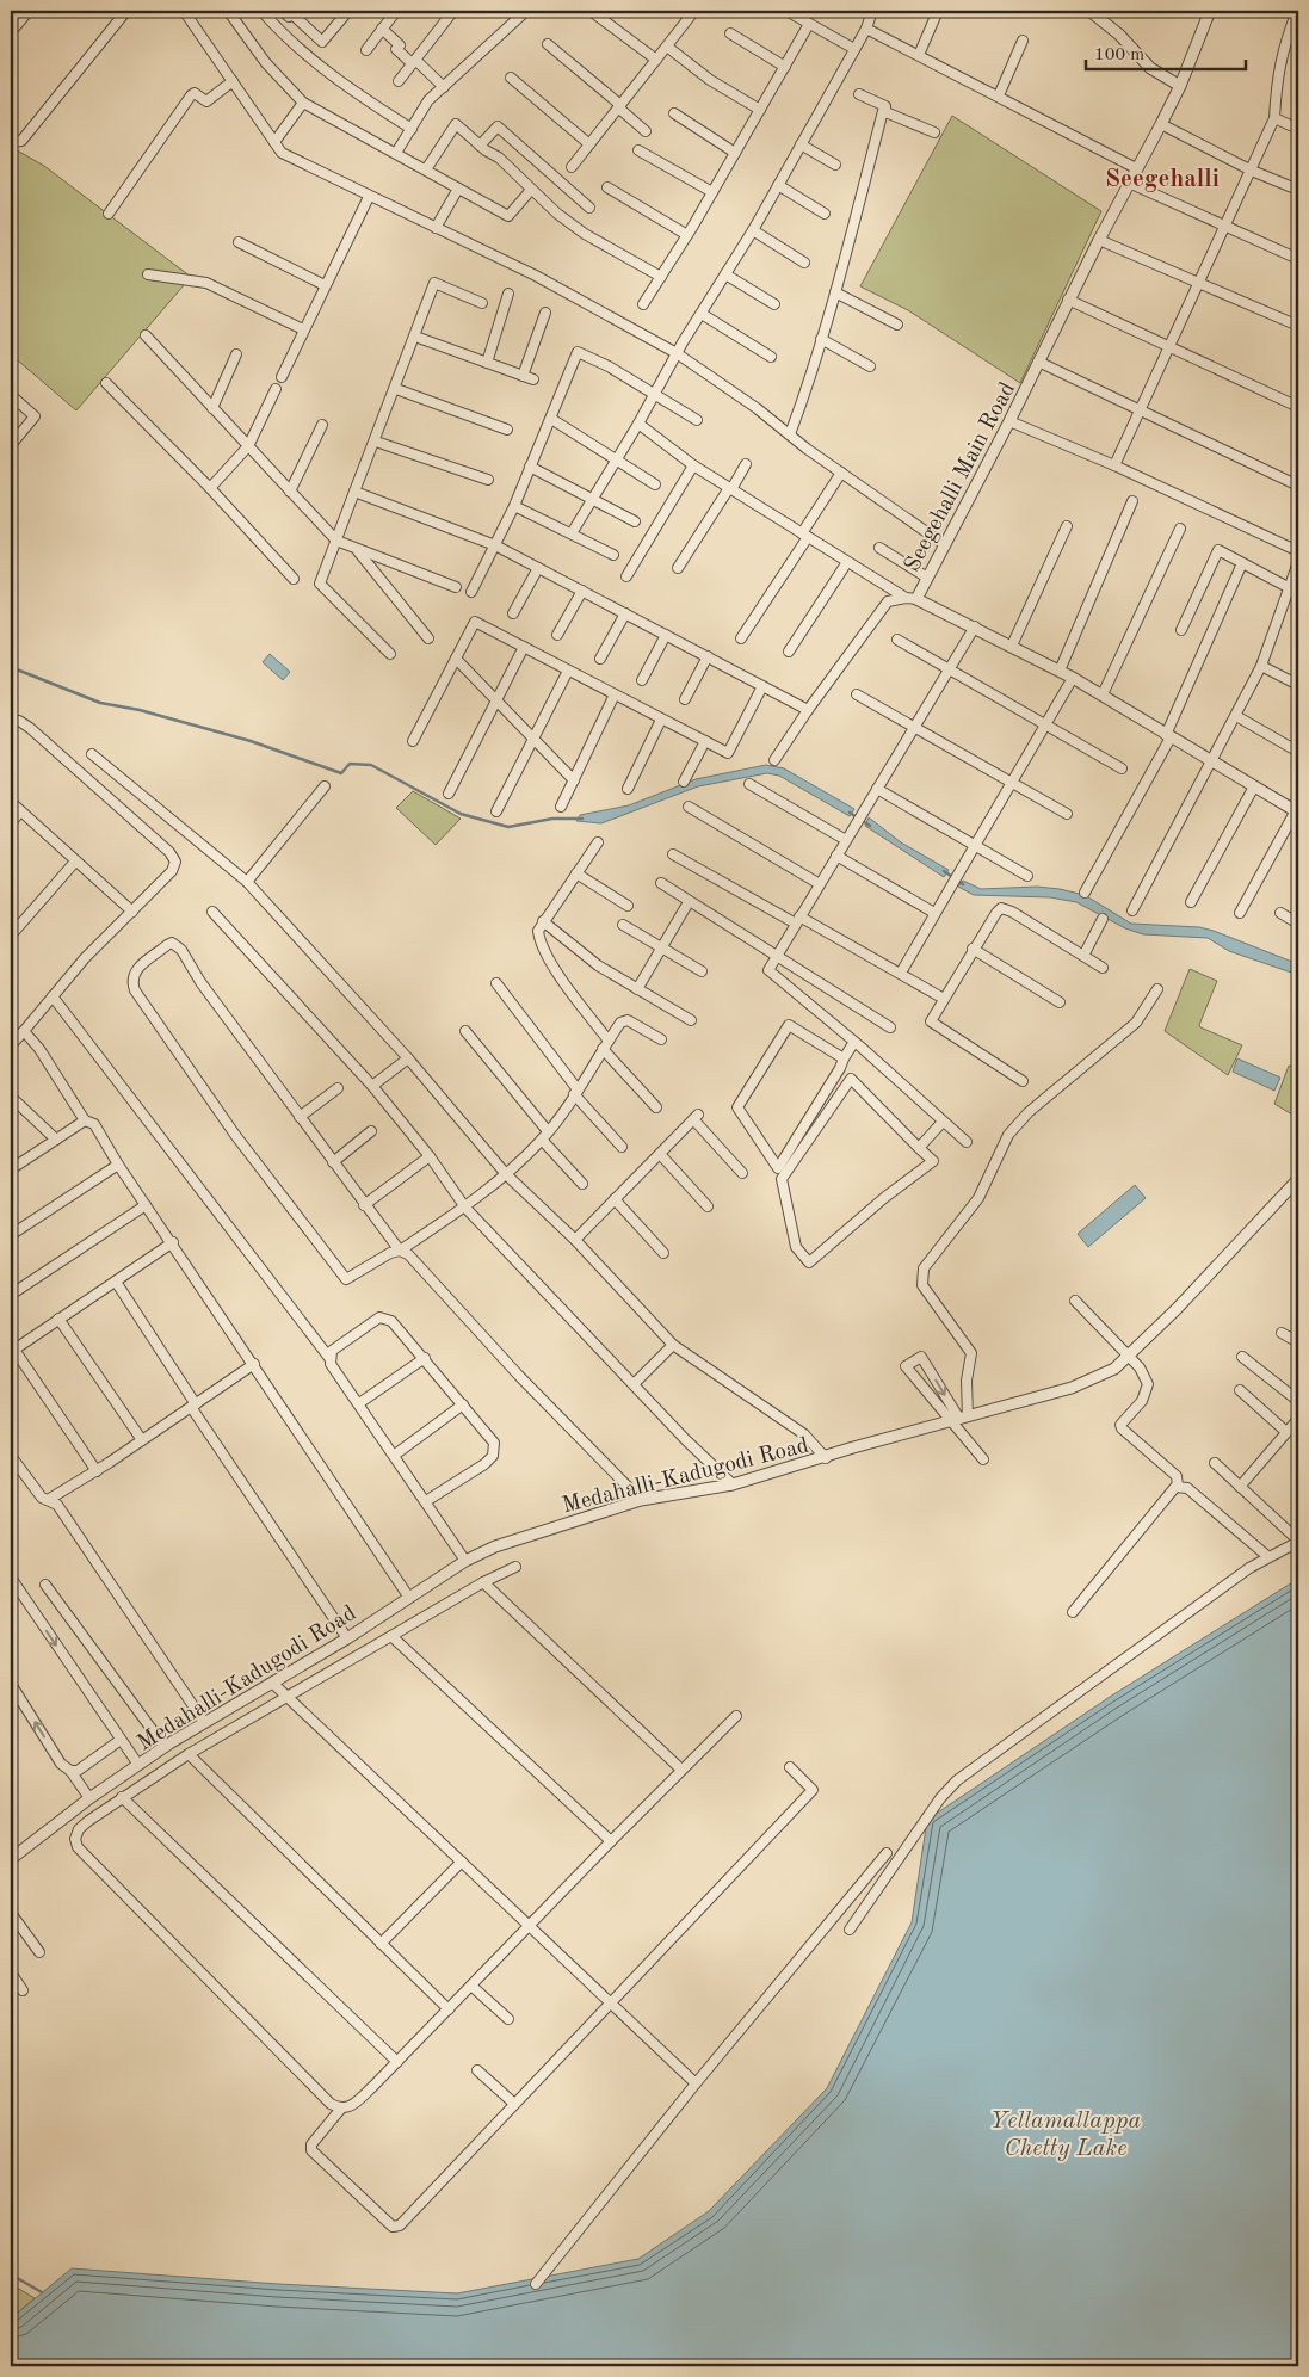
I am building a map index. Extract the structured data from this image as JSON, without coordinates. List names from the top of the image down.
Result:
{
  "streets": {
    "street": ["Seegehalli Main Road", "Medahalli-Kadugodi Road"]
  },
  "districts": ["Seegehalli"],
  "water": ["Yellamallappa Chetty Lake"],
  "scale_bar": "100 m"
}
